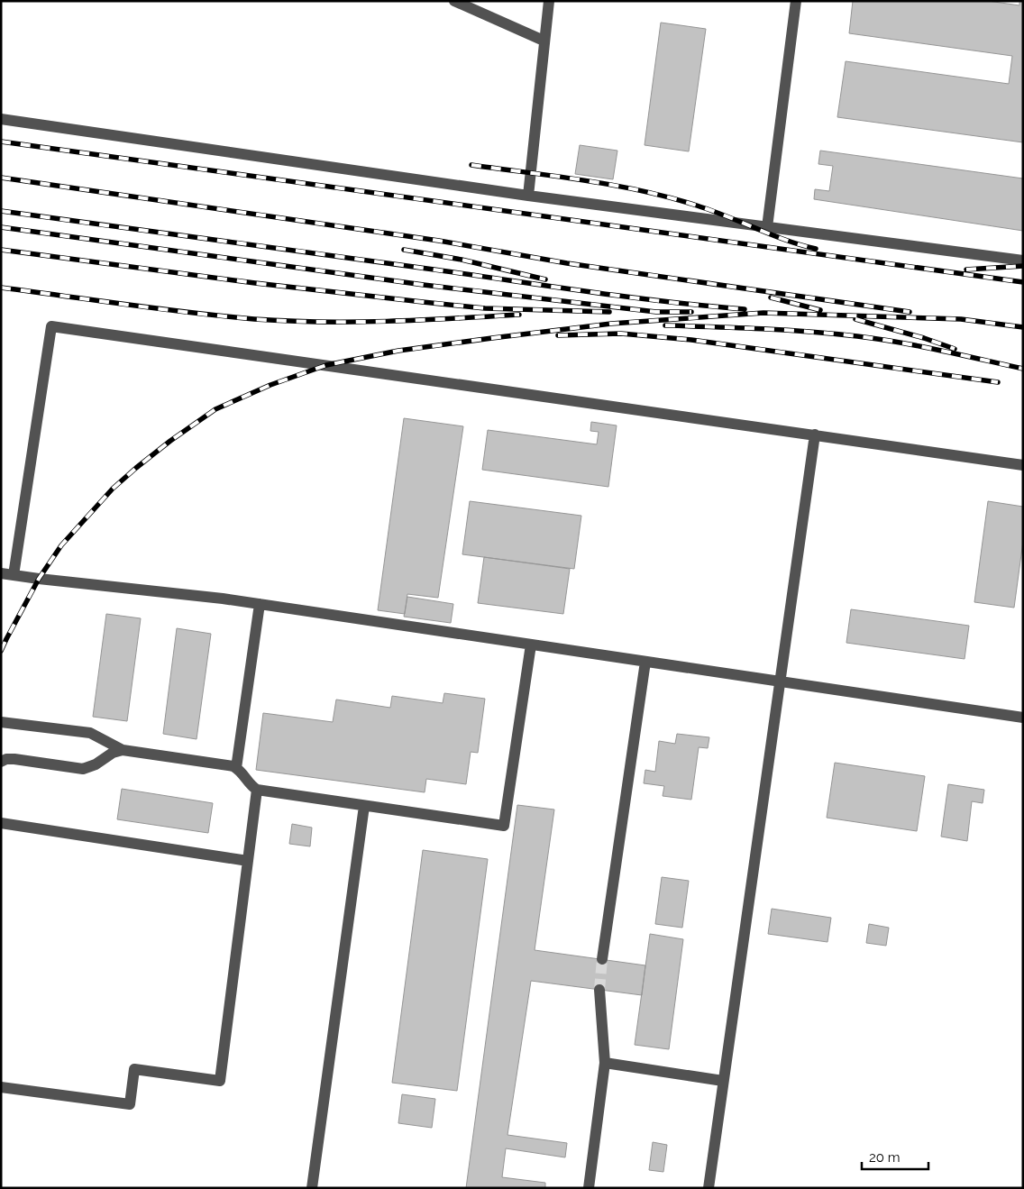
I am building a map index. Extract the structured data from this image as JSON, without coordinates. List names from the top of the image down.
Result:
{
  "scale_bar": "20 m"
}
